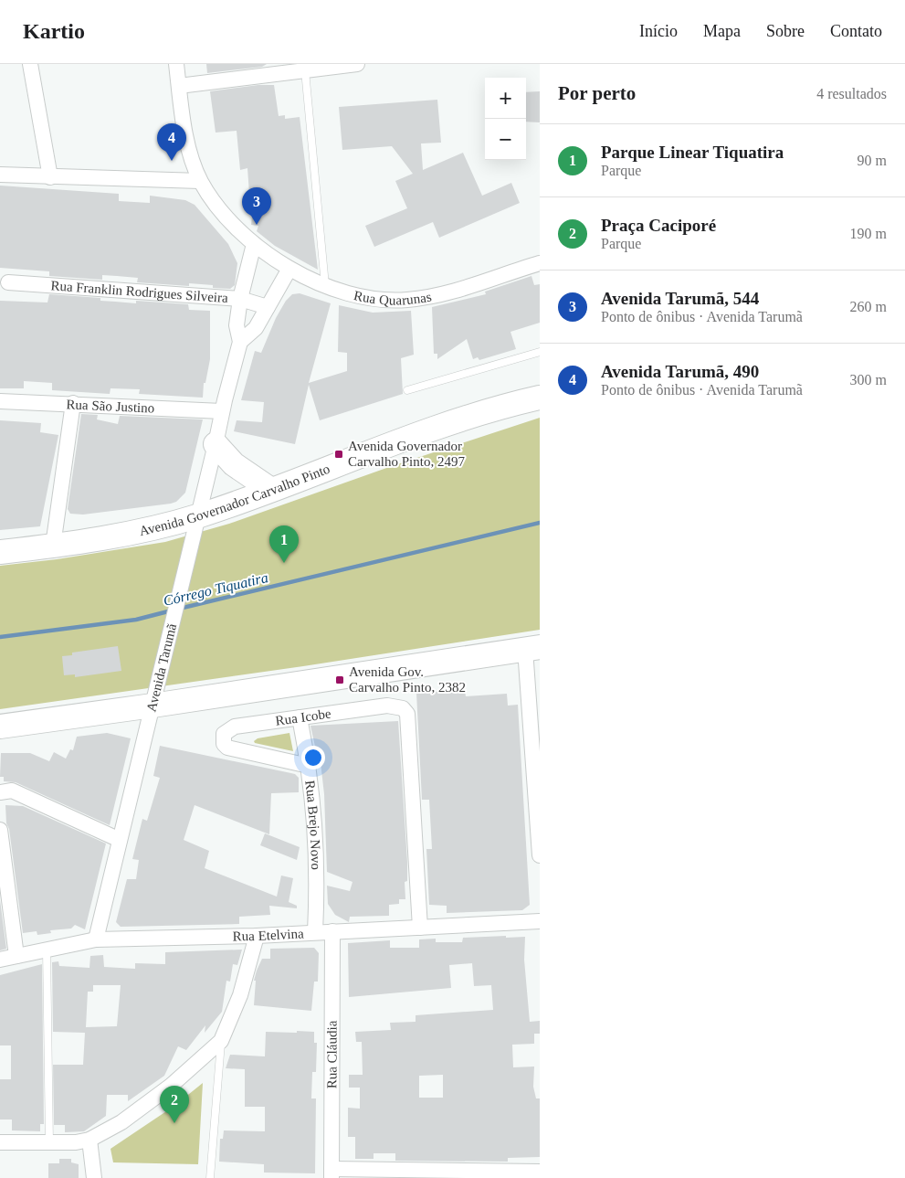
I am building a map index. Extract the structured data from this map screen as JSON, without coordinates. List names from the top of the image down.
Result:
{
  "streets": {
    "main road": ["Avenida Governador Carvalho Pinto"],
    "street": [
      "Rua Franklin Rodrigues Silveira",
      "Rua Quarunas",
      "Rua São Justino",
      "Avenida Tarumã",
      "Rua Icobe",
      "Rua Brejo Novo",
      "Rua Etelvina",
      "Rua Cláudia"
    ]
  },
  "crossings": [
    ["Rua Franklin Rodrigues Silveira", "Avenida Tarumã"],
    ["Rua Quarunas", "Avenida Tarumã"],
    ["Rua São Justino", "Avenida Tarumã"],
    ["Avenida Governador Carvalho Pinto", "Avenida Tarumã"],
    ["Avenida Tarumã", "Rua Etelvina"],
    ["Rua Icobe", "Rua Brejo Novo"],
    ["Rua Icobe", "Rua Etelvina"],
    ["Rua Brejo Novo", "Rua Etelvina"],
    ["Rua Etelvina", "Rua Cláudia"]
  ],
  "water": ["Córrego Tiquatira"],
  "places": {
    "transit": ["Avenida Governador Carvalho Pinto, 2497", "Avenida Gov. Carvalho Pinto, 2382"]
  },
  "page": {
    "header": "Kartio",
    "nav": [
      "Início",
      "Mapa",
      "Sobre",
      "Contato"
    ],
    "heading": ["Por perto", "4 resultados"],
    "map_buttons": ["+", "−"],
    "pins": [
      "4",
      "3",
      "1",
      "2"
    ],
    "list": [
      {
        "mark": "1",
        "name": "Parque Linear Tiquatira",
        "note": "Parque",
        "value": "90 m"
      },
      {
        "mark": "2",
        "name": "Praça Caciporé",
        "note": "Parque",
        "value": "190 m"
      },
      {
        "mark": "3",
        "name": "Avenida Tarumã, 544",
        "note": "Ponto de ônibus · Avenida Tarumã",
        "value": "260 m"
      },
      {
        "mark": "4",
        "name": "Avenida Tarumã, 490",
        "note": "Ponto de ônibus · Avenida Tarumã",
        "value": "300 m"
      }
    ]
  }
}
